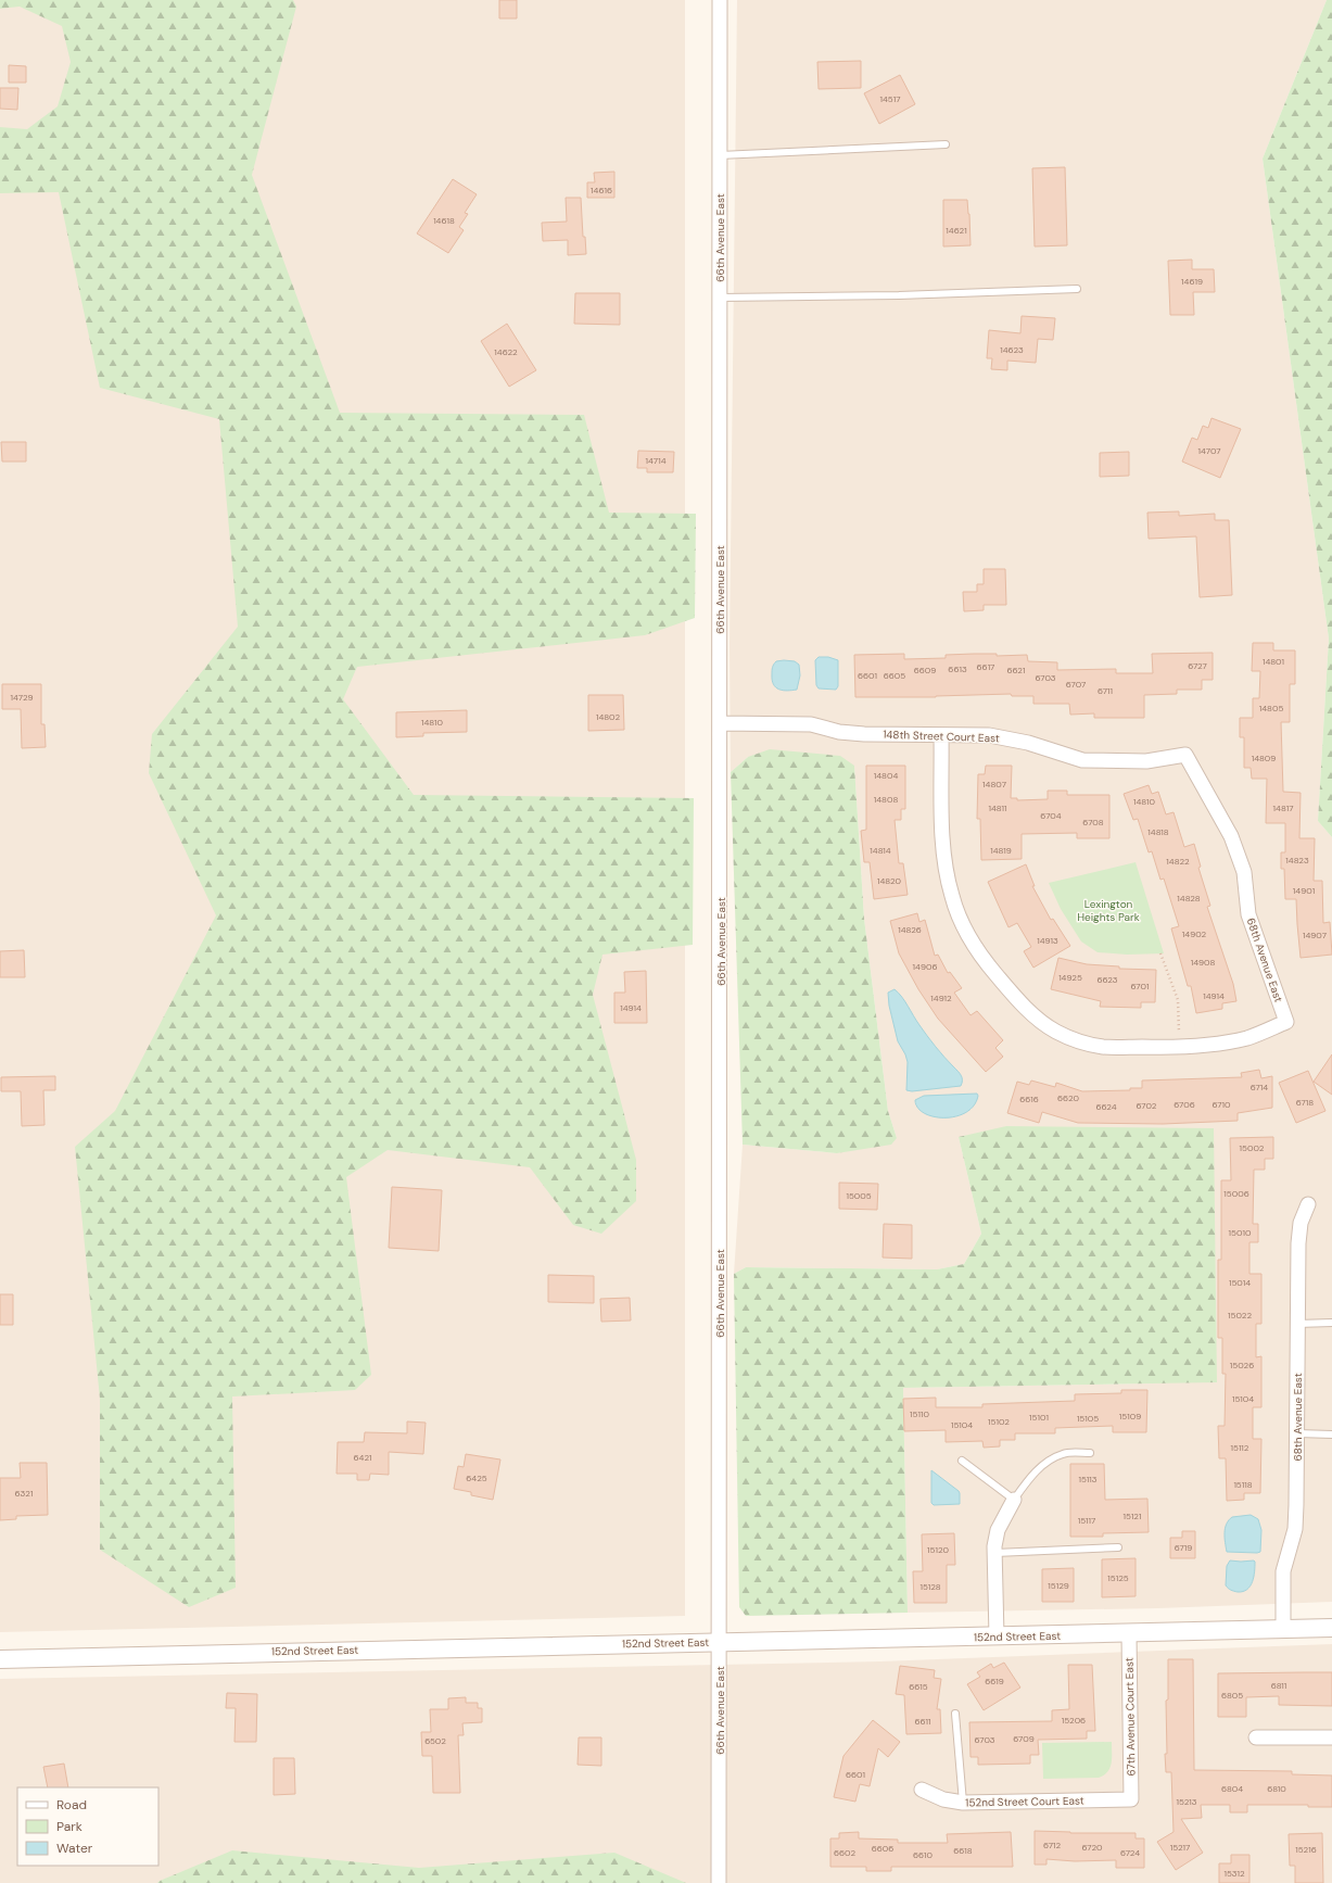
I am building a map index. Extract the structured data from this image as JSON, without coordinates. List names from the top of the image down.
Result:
{
  "streets": {
    "street": [
      "66th Avenue East",
      "148th Street Court East",
      "68th Avenue East",
      "152nd Street East",
      "67th Avenue Court East",
      "152nd Street Court East"
    ]
  },
  "crossings": [
    ["66th Avenue East", "148th Street Court East"],
    ["66th Avenue East", "152nd Street East"],
    ["148th Street Court East", "68th Avenue East"],
    ["68th Avenue East", "152nd Street East"],
    ["152nd Street East", "67th Avenue Court East"],
    ["67th Avenue Court East", "152nd Street Court East"]
  ],
  "parks": ["Lexington Heights Park"],
  "house_numbers": [
    "14517",
    "14616",
    "14618",
    "14621",
    "14619",
    "14623",
    "14622",
    "14707",
    "14714",
    "14801",
    "6727",
    "6617",
    "6613",
    "6609",
    "6621",
    "6601",
    "6605",
    "6703",
    "6707",
    "6711",
    "14729",
    "14805",
    "14802",
    "14810",
    "14809",
    "14804",
    "14807",
    "14808",
    "14810",
    "14811",
    "14817",
    "6704",
    "6708",
    "14818",
    "14814",
    "14819",
    "14823",
    "14822",
    "14820",
    "14901",
    "14828",
    "14826",
    "14902",
    "14907",
    "14913",
    "14908",
    "14906",
    "14925",
    "6623",
    "6701",
    "14914",
    "14912",
    "14914",
    "6714",
    "6620",
    "6616",
    "6718",
    "6706",
    "6710",
    "6702",
    "6624",
    "15002",
    "15006",
    "15005",
    "15010",
    "15014",
    "15022",
    "15026",
    "15104",
    "15110",
    "15109",
    "15101",
    "15105",
    "15102",
    "15104",
    "15112",
    "6421",
    "6425",
    "15113",
    "15118",
    "6321",
    "15121",
    "15117",
    "6719",
    "15120",
    "15125",
    "15129",
    "15128",
    "6619",
    "6811",
    "6615",
    "6805",
    "15206",
    "6611",
    "6709",
    "6703",
    "6502",
    "6601",
    "6804",
    "6810",
    "15213",
    "6712",
    "6720",
    "15217",
    "6606",
    "15216",
    "6618",
    "6602",
    "6724",
    "6610",
    "15312"
  ],
  "legend": ["Road", "Park", "Water"]
}
